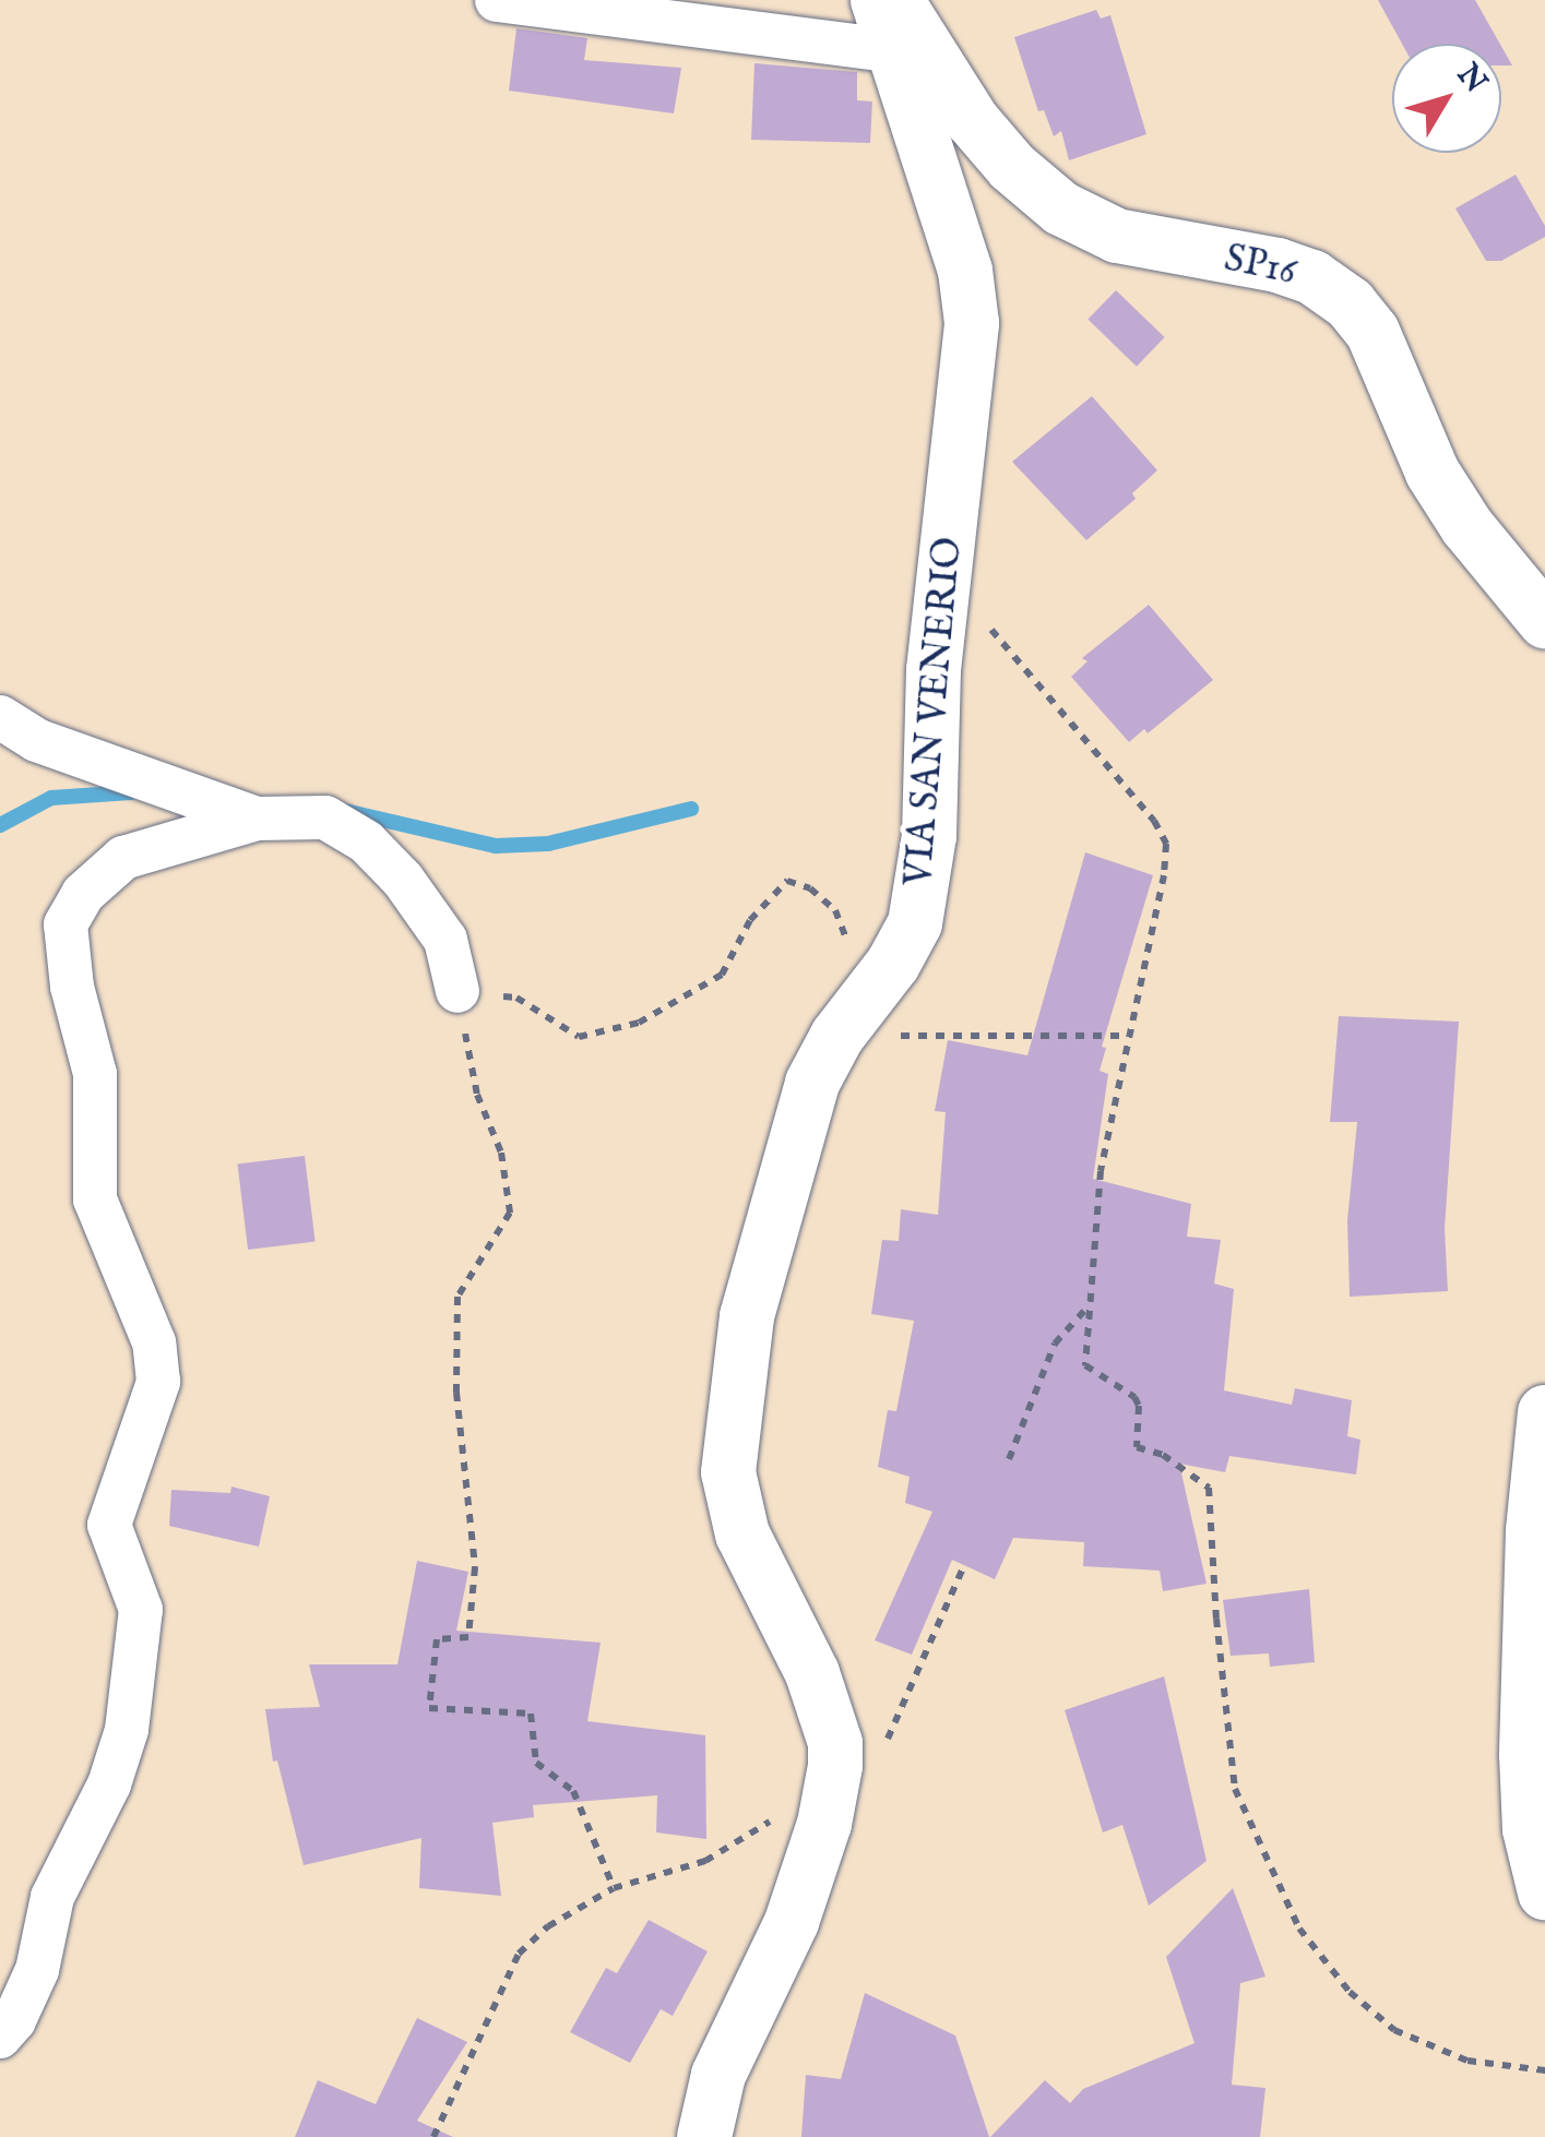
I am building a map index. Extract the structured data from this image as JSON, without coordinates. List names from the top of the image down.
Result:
{
  "streets": {
    "street": ["SP16", "VIA SAN VENERIO"]
  },
  "crossings": [
    ["SP16", "VIA SAN VENERIO"]
  ],
  "north": "top right"
}
